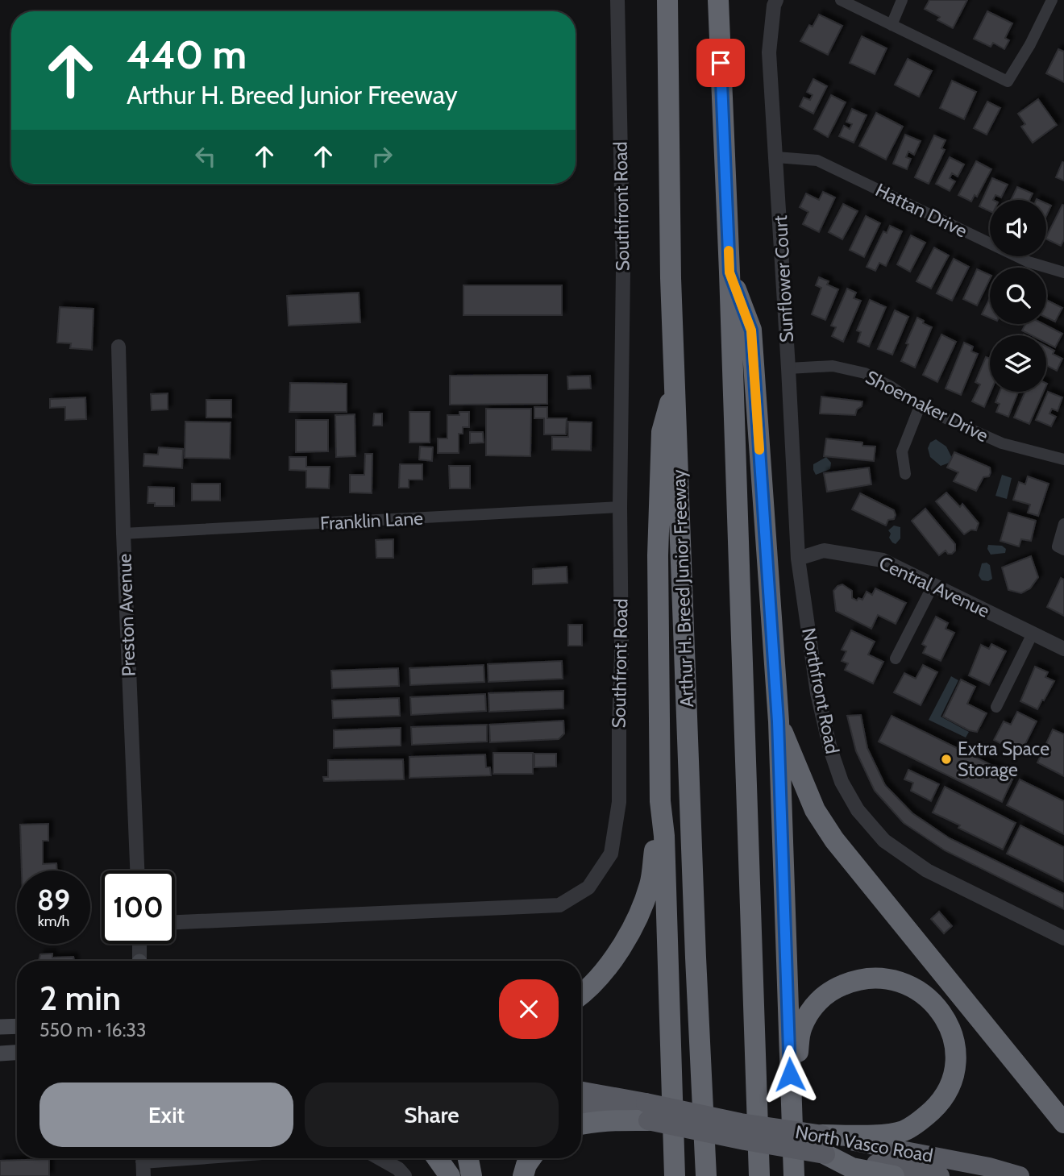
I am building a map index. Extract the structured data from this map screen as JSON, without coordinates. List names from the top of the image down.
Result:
{
  "streets": {
    "highway": ["Arthur H. Breed Junior Freeway", "North Vasco Road"],
    "street": [
      "Southfront Road",
      "Hattan Drive",
      "Sunflower Court",
      "Shoemaker Drive",
      "Franklin Lane",
      "Central Avenue",
      "Preston Avenue",
      "Northfront Road"
    ]
  },
  "crossings": [
    ["Southfront Road", "Franklin Lane"],
    ["Hattan Drive", "Sunflower Court"],
    ["Sunflower Court", "Shoemaker Drive"],
    ["Sunflower Court", "Central Avenue"],
    ["Sunflower Court", "Northfront Road"],
    ["Franklin Lane", "Preston Avenue"],
    ["Central Avenue", "Northfront Road"]
  ],
  "places": ["Extra Space Storage"],
  "page": {
    "turn": ["440 m", "Arthur H. Breed Junior Freeway"],
    "speed": "89 km/h",
    "limit": "100",
    "heading": ["2 min", "550 m · 16:33"],
    "buttons": ["Exit", "Share"]
  }
}
